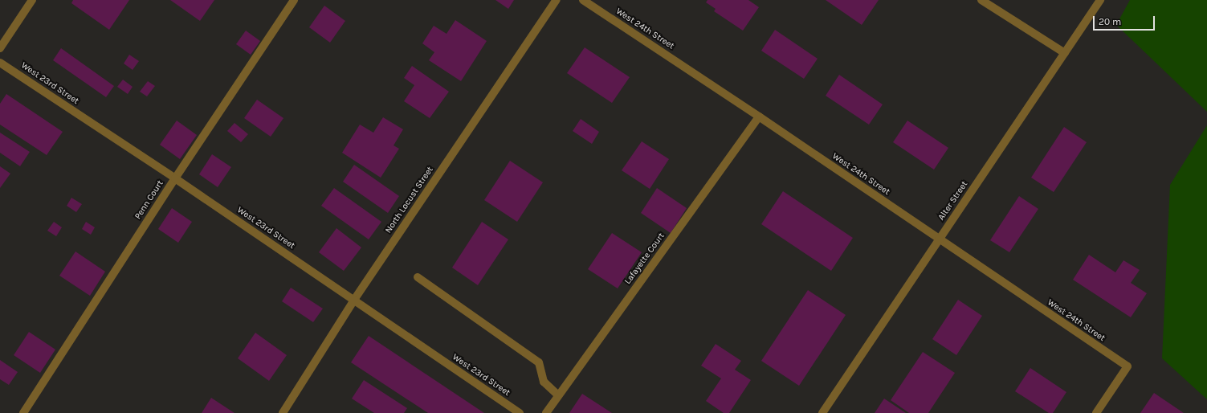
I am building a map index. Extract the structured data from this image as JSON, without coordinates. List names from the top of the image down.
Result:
{
  "streets": {
    "street": [
      "West 24th Street",
      "West 23rd Street",
      "Penn Court",
      "North Locust Street",
      "Alter Street",
      "Lafayette Court"
    ]
  },
  "crossings": [
    ["West 24th Street", "Alter Street"],
    ["West 24th Street", "Lafayette Court"],
    ["West 23rd Street", "Penn Court"],
    ["West 23rd Street", "North Locust Street"]
  ],
  "scale_bar": "20 m"
}
